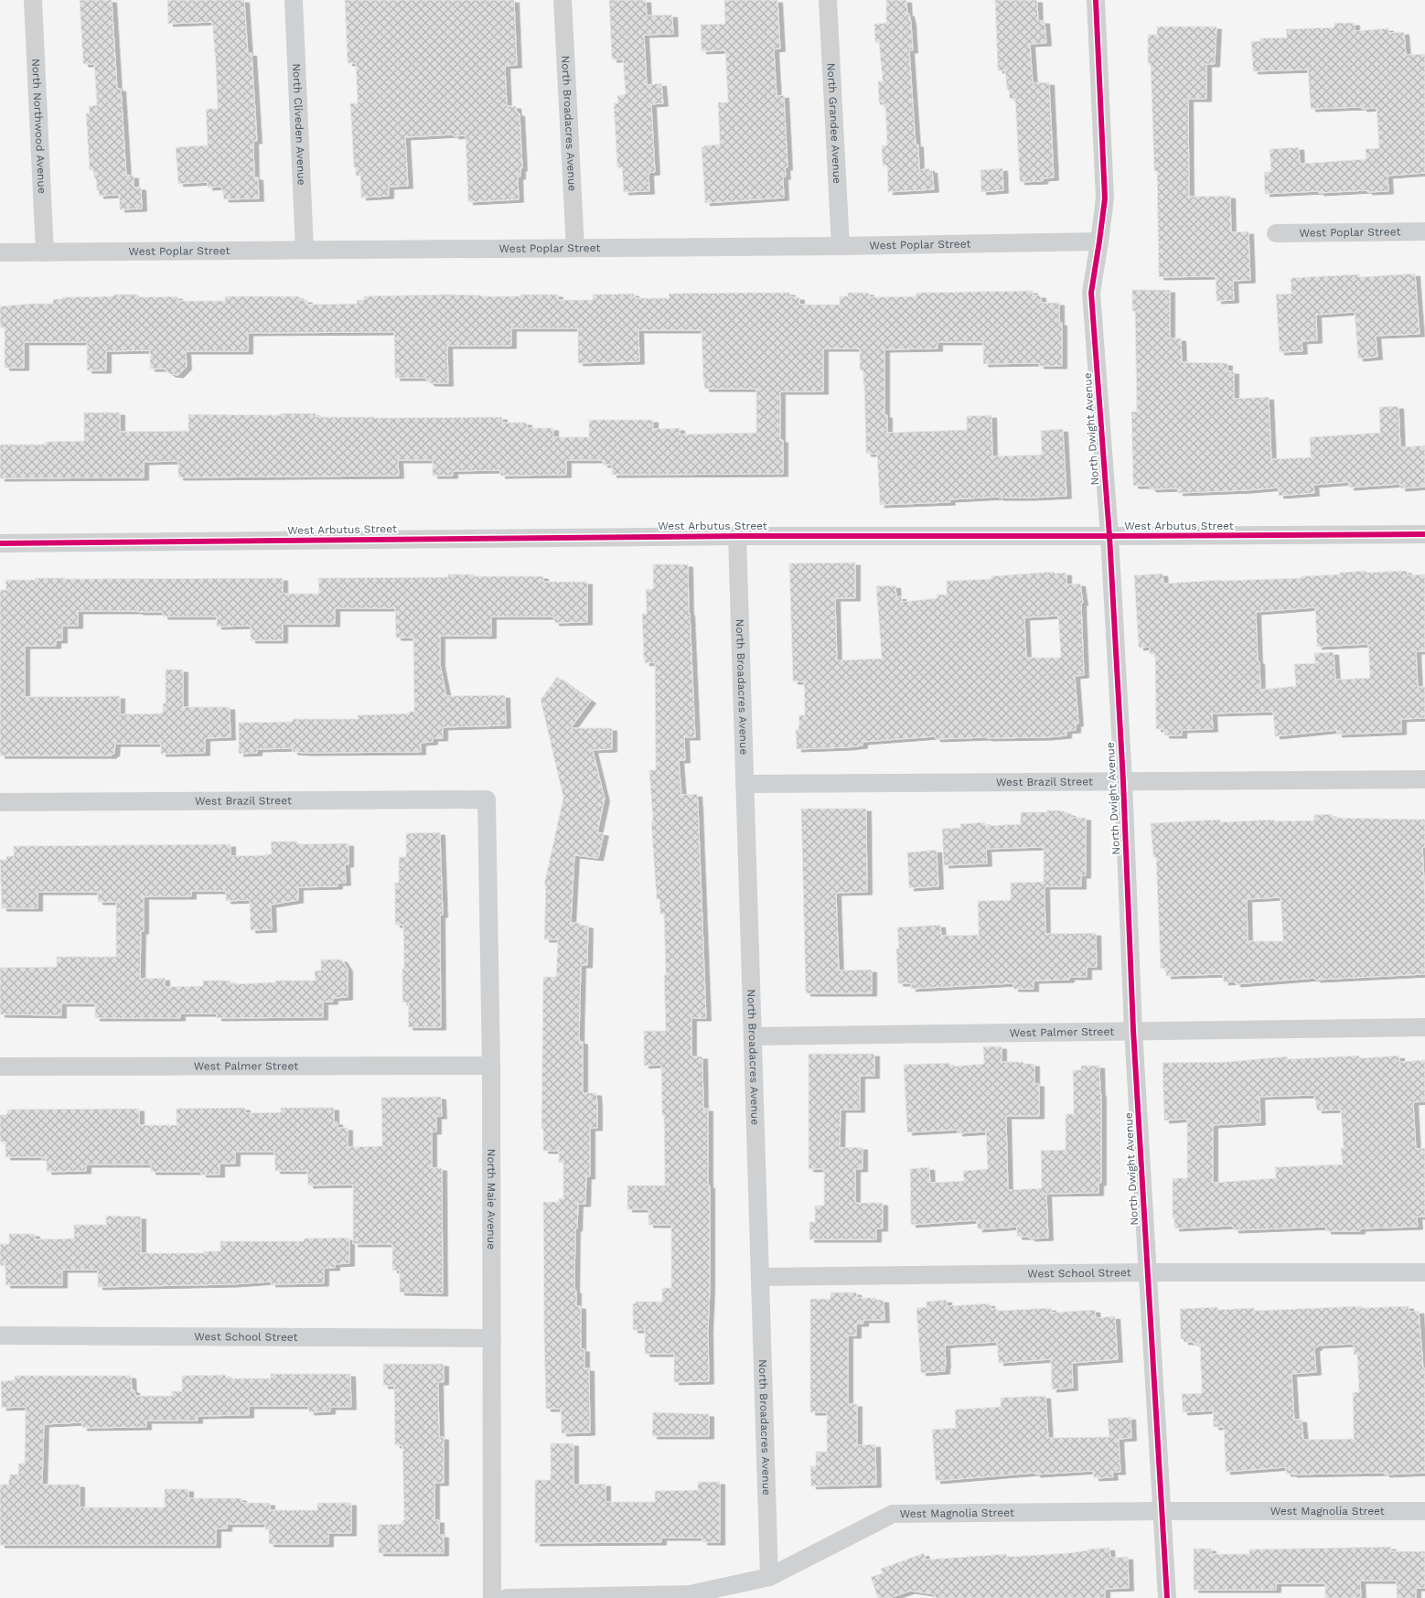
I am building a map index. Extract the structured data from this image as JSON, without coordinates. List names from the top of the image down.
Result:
{
  "streets": {
    "street": [
      "North Grandee Avenue",
      "North Broadacres Avenue",
      "North Cliveden Avenue",
      "North Northwood Avenue",
      "West Poplar Street",
      "North Dwight Avenue",
      "West Arbutus Street",
      "West Brazil Street",
      "West Palmer Street",
      "North Maie Avenue",
      "West School Street",
      "West Magnolia Street"
    ]
  },
  "crossings": [
    ["North Grandee Avenue", "West Poplar Street"],
    ["North Broadacres Avenue", "West Poplar Street"],
    ["North Broadacres Avenue", "West Arbutus Street"],
    ["North Broadacres Avenue", "West Brazil Street"],
    ["North Broadacres Avenue", "West Palmer Street"],
    ["North Broadacres Avenue", "West School Street"],
    ["North Broadacres Avenue", "West Magnolia Street"],
    ["North Cliveden Avenue", "West Poplar Street"],
    ["North Northwood Avenue", "West Poplar Street"],
    ["West Poplar Street", "North Dwight Avenue"],
    ["North Dwight Avenue", "West Arbutus Street"],
    ["North Dwight Avenue", "West Brazil Street"],
    ["North Dwight Avenue", "West Palmer Street"],
    ["North Dwight Avenue", "West School Street"],
    ["North Dwight Avenue", "West Magnolia Street"],
    ["West Brazil Street", "North Maie Avenue"],
    ["West Palmer Street", "North Maie Avenue"],
    ["North Maie Avenue", "West School Street"]
  ]
}
